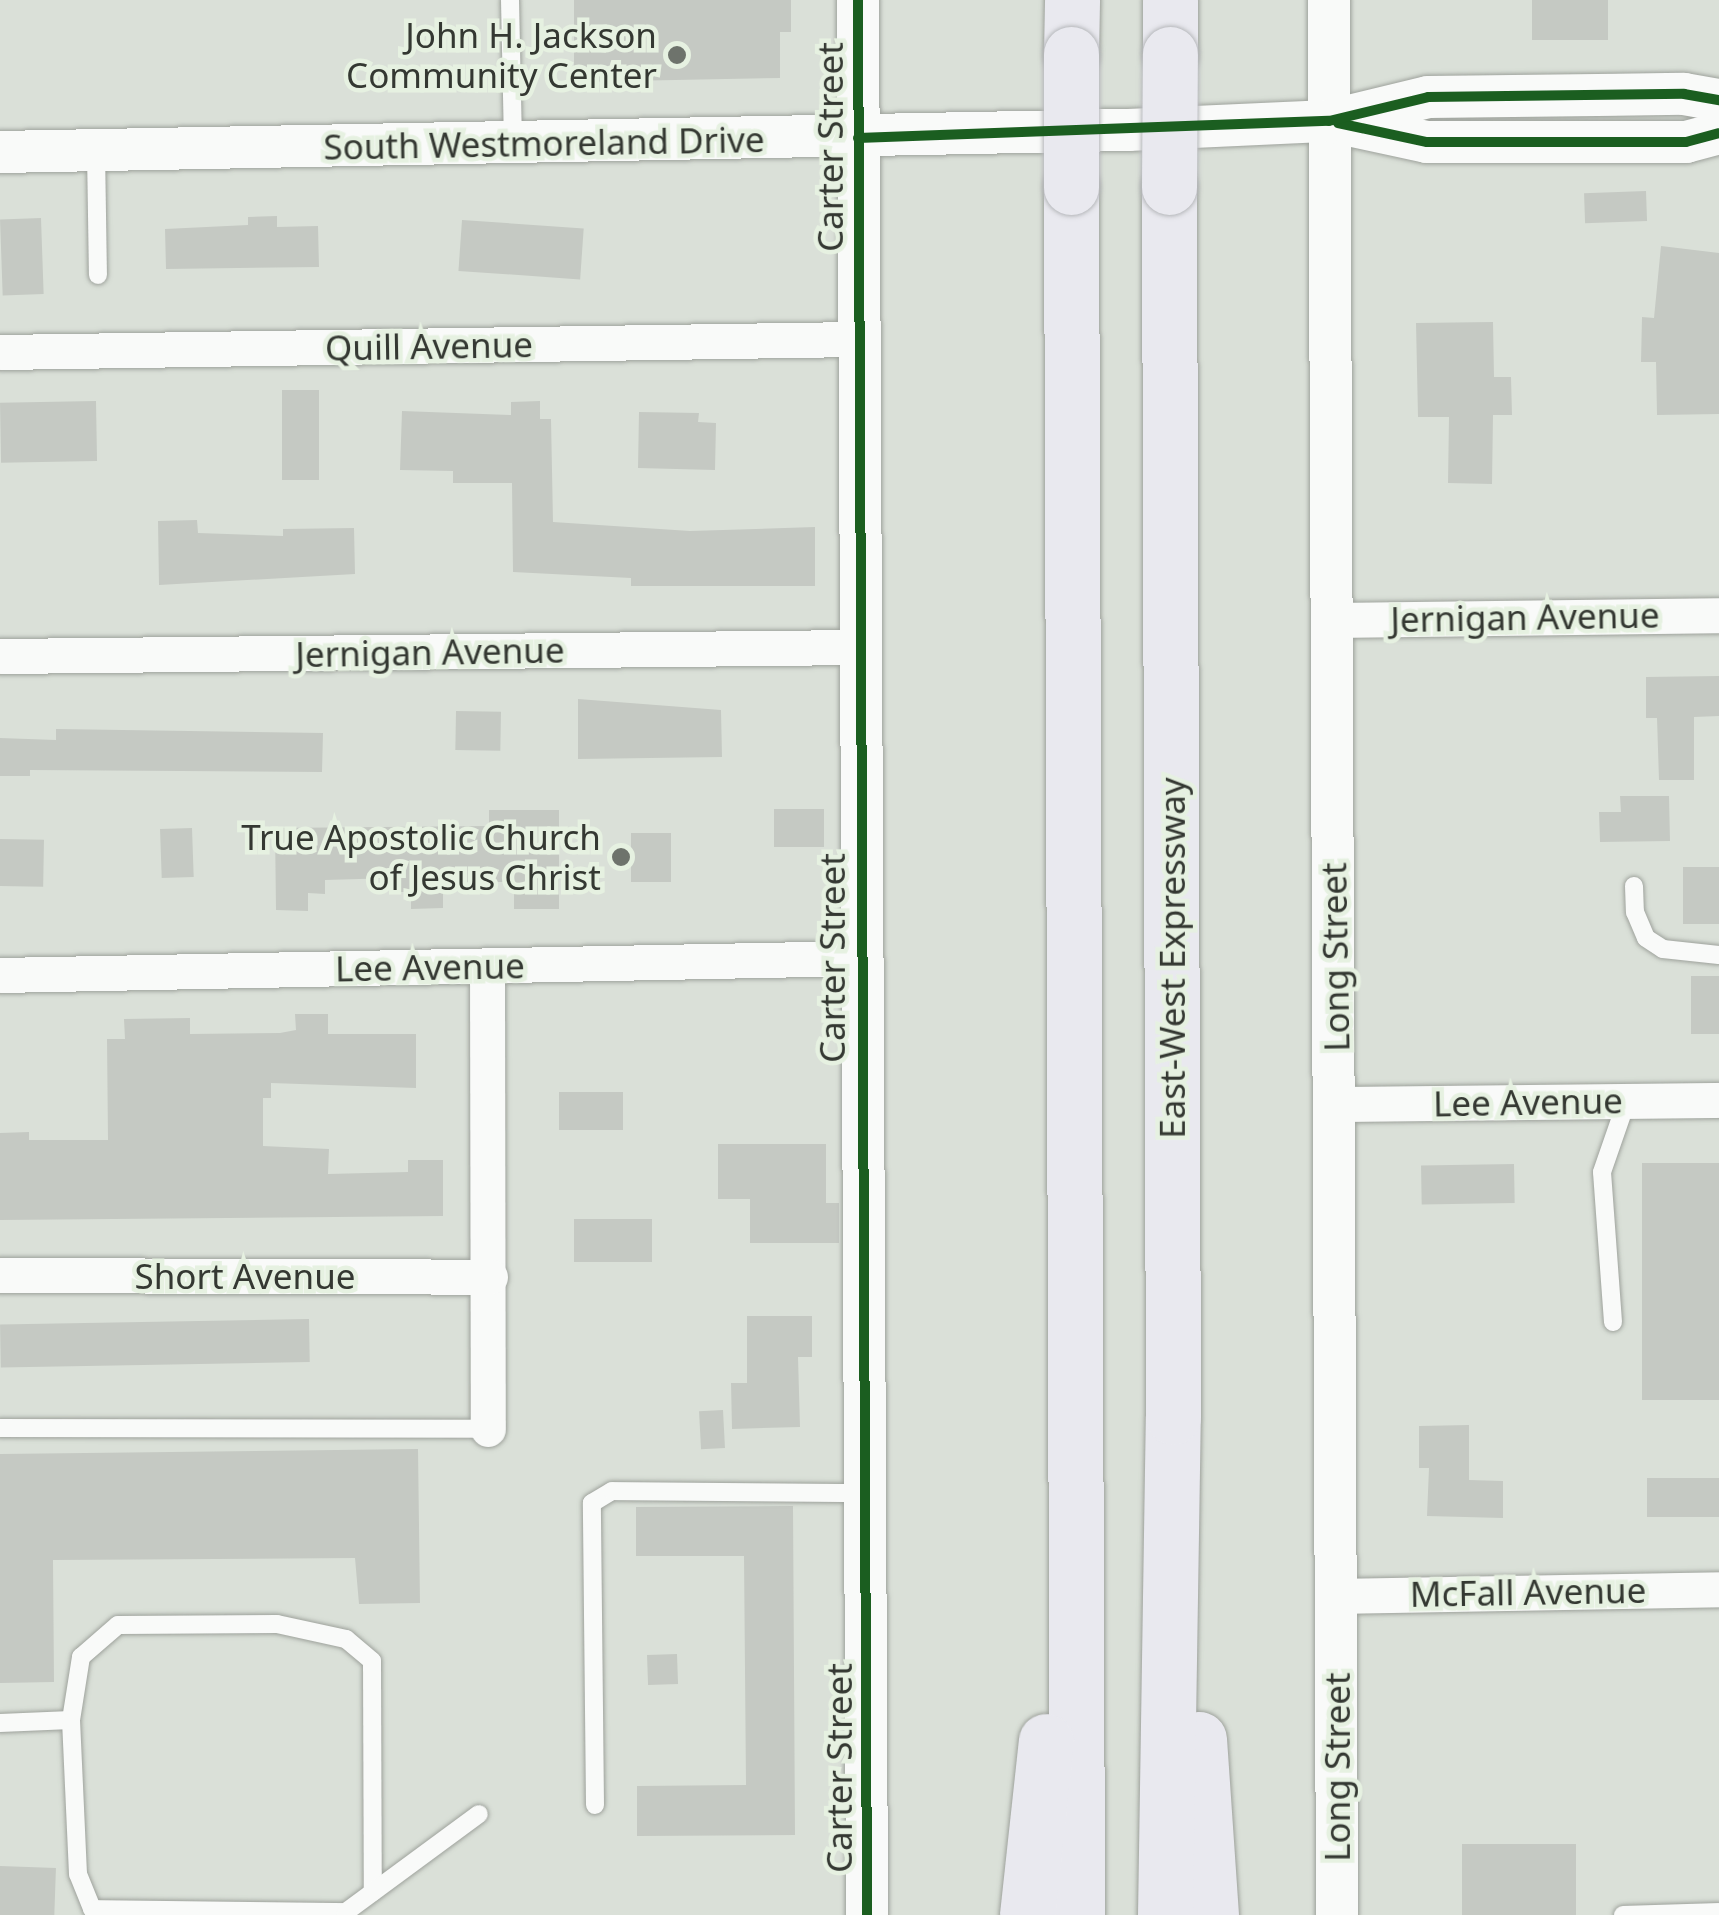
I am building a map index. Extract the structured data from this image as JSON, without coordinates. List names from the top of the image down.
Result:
{
  "streets": {
    "highway": ["East-West Expressway"],
    "street": [
      "South Westmoreland Drive",
      "Carter Street",
      "Quill Avenue",
      "Jernigan Avenue",
      "Long Street",
      "Lee Avenue",
      "Short Avenue",
      "McFall Avenue"
    ]
  },
  "crossings": [
    ["South Westmoreland Drive", "Carter Street"],
    ["South Westmoreland Drive", "Long Street"],
    ["Carter Street", "Quill Avenue"],
    ["Carter Street", "Jernigan Avenue"],
    ["Carter Street", "Lee Avenue"],
    ["Jernigan Avenue", "Long Street"],
    ["Long Street", "Lee Avenue"],
    ["Long Street", "McFall Avenue"]
  ],
  "places": ["John H. Jackson Community Center", "True Apostolic Church of Jesus Christ"]
}
